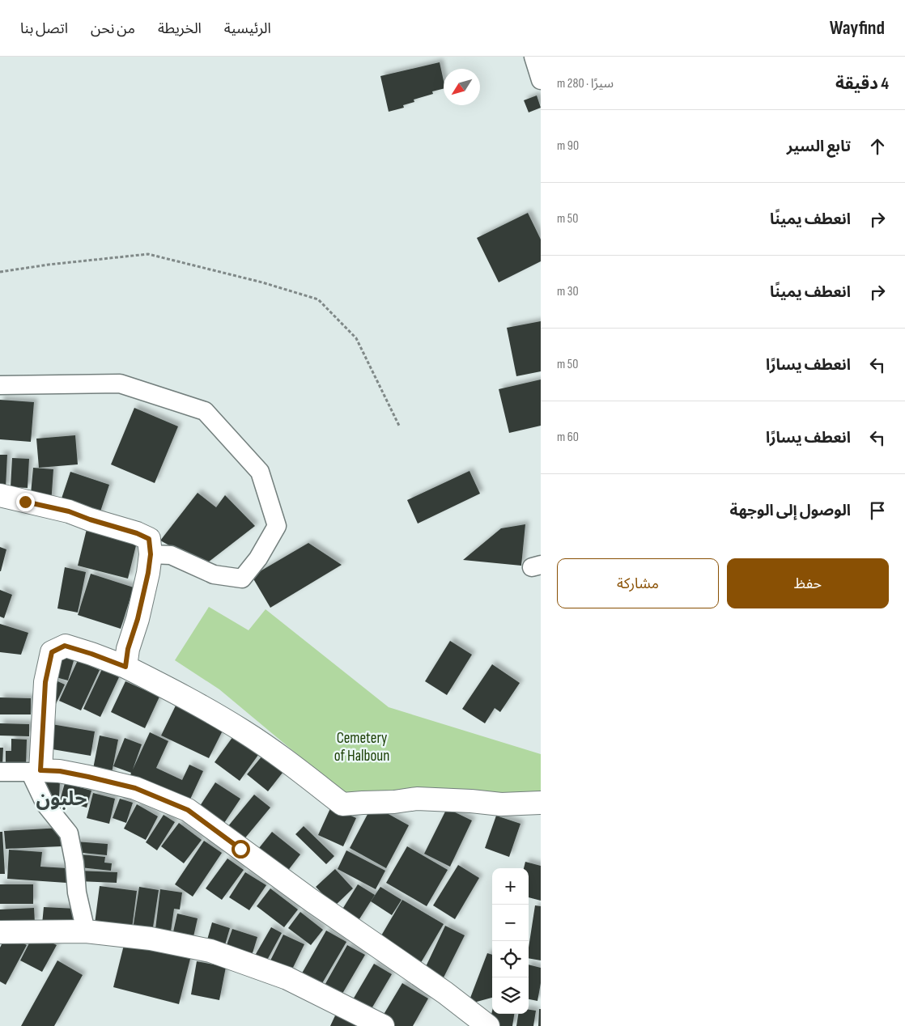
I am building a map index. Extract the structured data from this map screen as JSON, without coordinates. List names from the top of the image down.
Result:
{
  "districts": ["حلبون"],
  "parks": ["Cemetery of Halboun"],
  "north": "bottom left",
  "page": {
    "header": "Wayfind",
    "nav": [
      "الرئيسية",
      "الخريطة",
      "من نحن",
      "اتصل بنا"
    ],
    "heading": ["4 دقيقة", "سيرًا · 280 m"],
    "list": [
      ["تابع السير", "90 m"],
      ["انعطف يمينًا", "50 m"],
      ["انعطف يمينًا", "30 m"],
      ["انعطف يسارًا", "50 m"],
      ["انعطف يسارًا", "60 m"],
      "الوصول إلى الوجهة"
    ],
    "buttons": ["حفظ", "مشاركة"],
    "map_buttons": ["+", "−"]
  }
}
